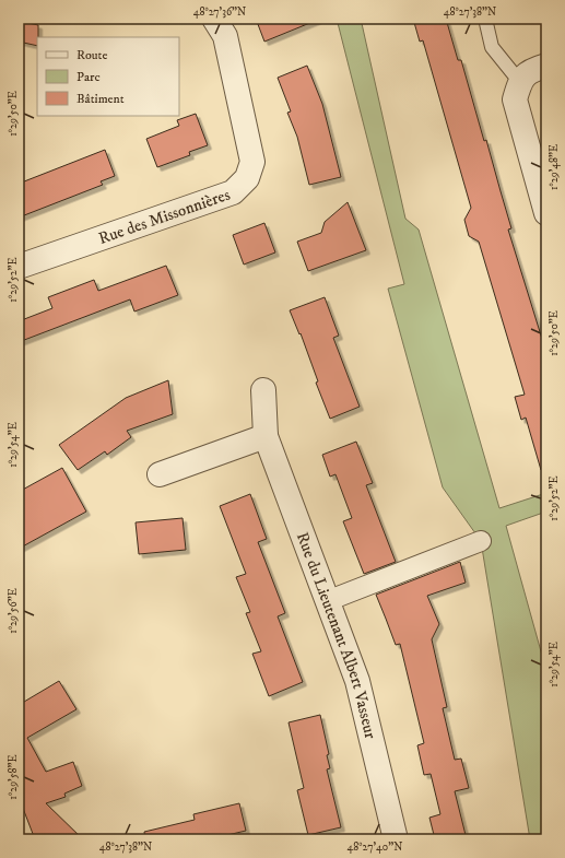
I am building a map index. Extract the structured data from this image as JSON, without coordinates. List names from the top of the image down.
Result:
{
  "streets": {
    "street": ["Rue des Missonnières", "Rue du Lieutenant Albert Vasseur"]
  },
  "legend": ["Route", "Parc", "Bâtiment"],
  "coordinates": [
    "48°27'36\"N",
    "48°27'38\"N",
    "1°29'50\"E",
    "1°29'48\"E",
    "1°29'52\"E",
    "1°29'54\"E",
    "1°29'56\"E",
    "1°29'58\"E",
    "48°27'40\"N"
  ]
}
